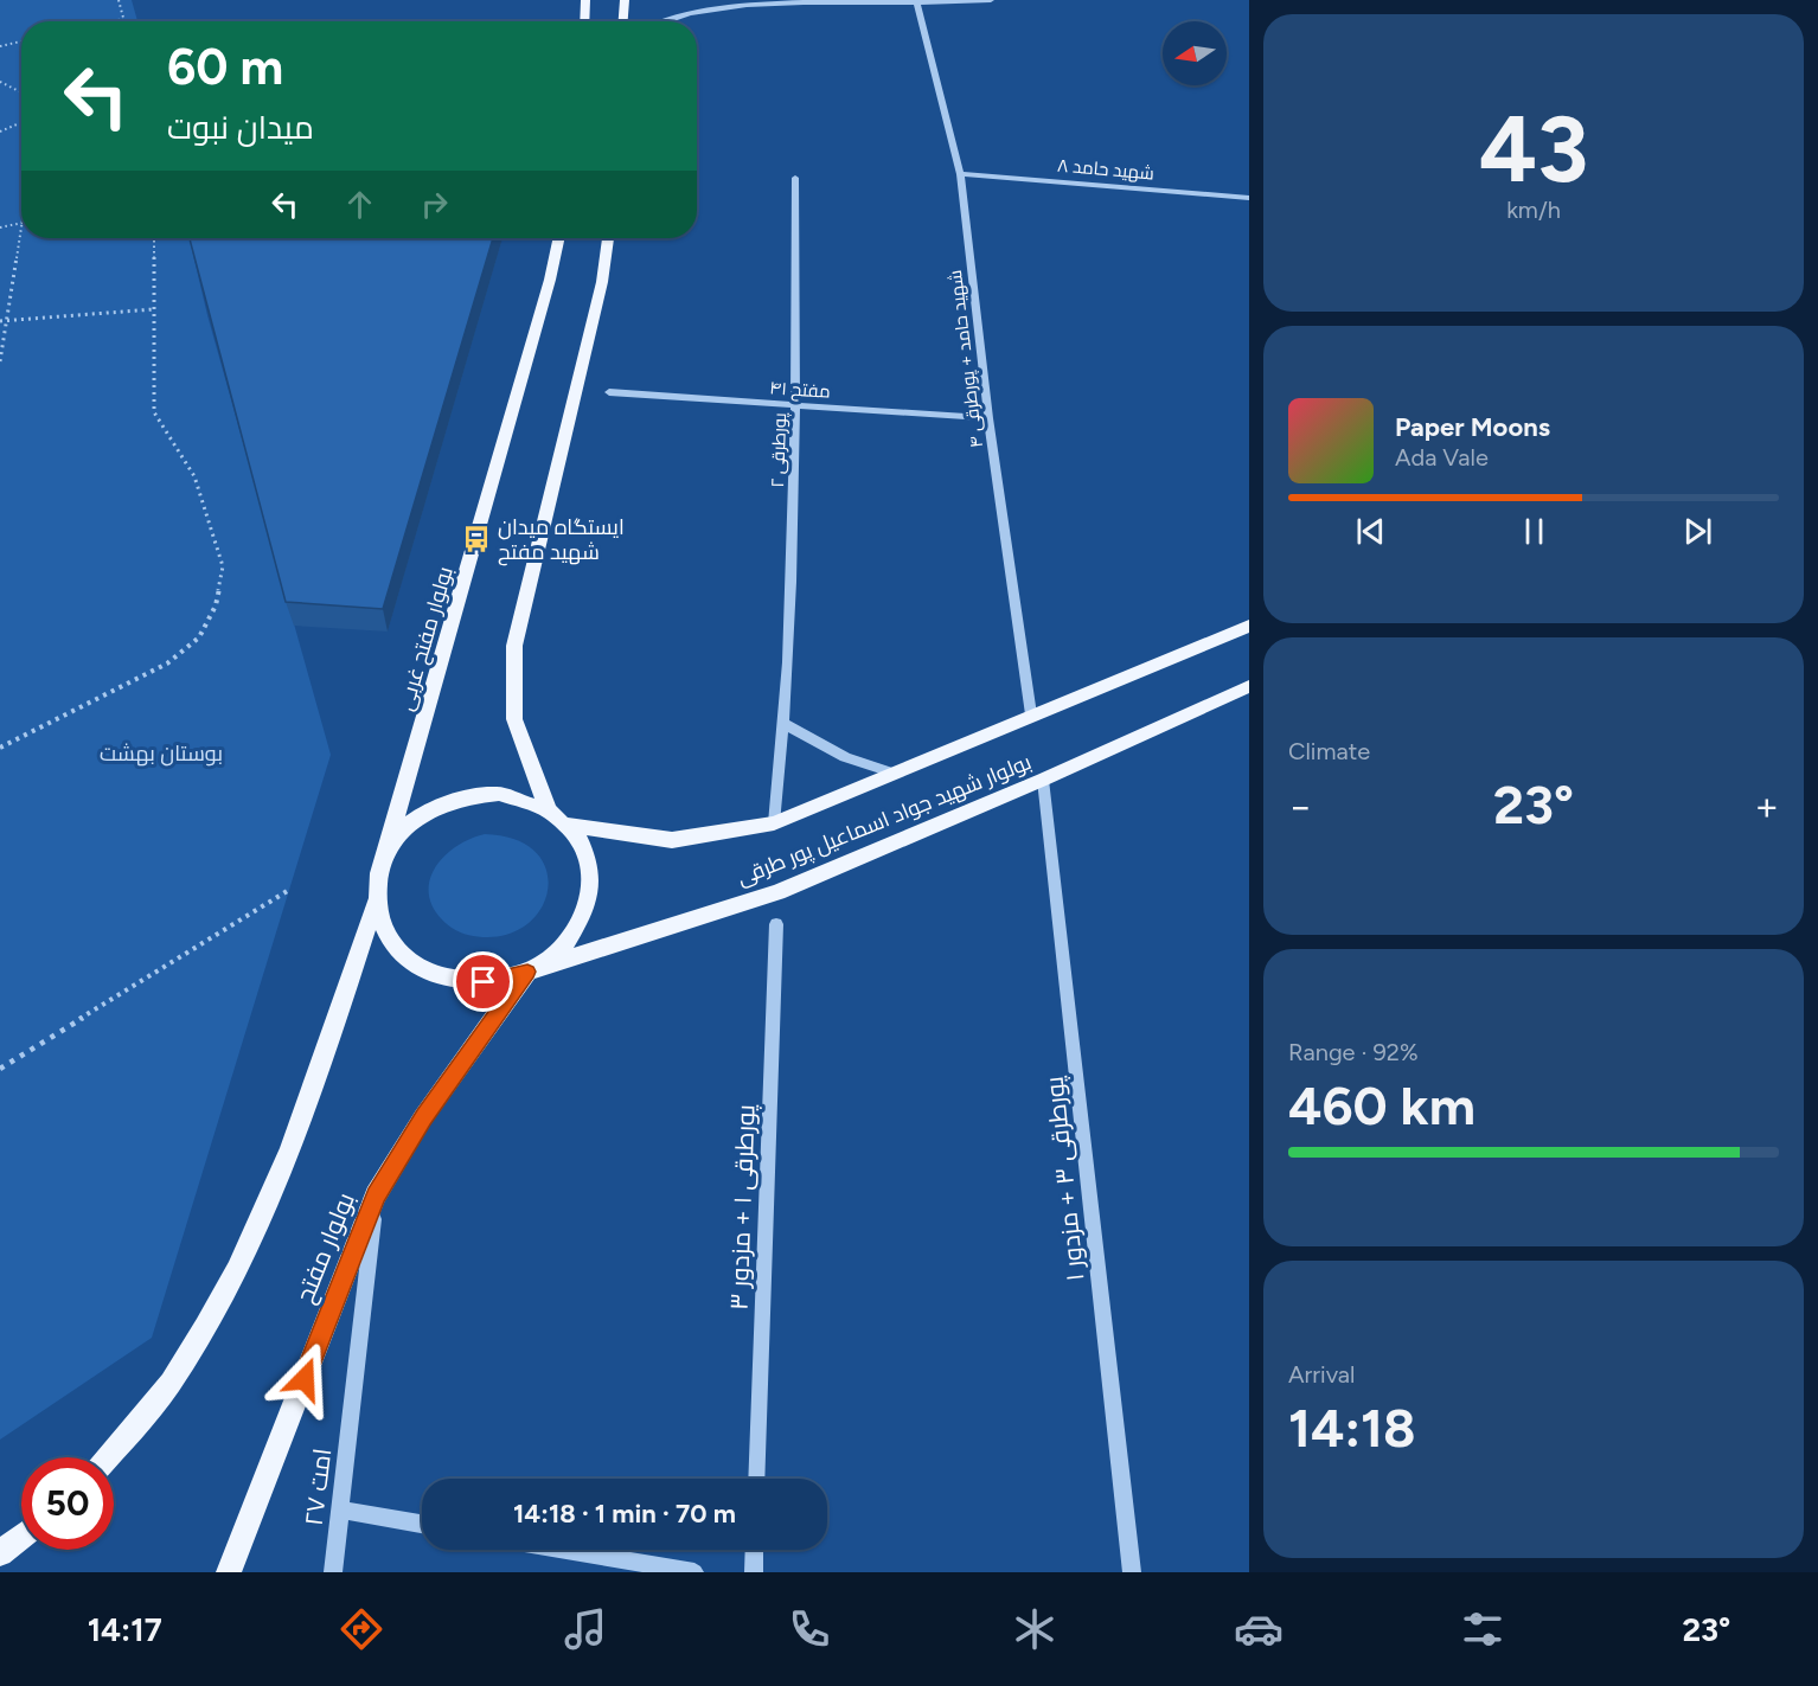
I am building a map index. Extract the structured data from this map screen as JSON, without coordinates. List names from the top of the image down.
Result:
{
  "streets": {
    "main road": ["بولوار مفتح غربی", "بولوار شهید جواد اسماعیل پور طرقی", "بولوار مفتح"],
    "street": [
      "شهید حامد ۸",
      "شهید حامد + پورطرقی ۴",
      "مفتح ۴۱",
      "پورطرقی ۲",
      "پورطرقی ۳ + مزدور ۱",
      "پورطرقی ۱ + مزدور ۳",
      "امت ۲۷"
    ]
  },
  "crossings": [
    ["شهید حامد ۸", "شهید حامد + پورطرقی ۴"],
    ["شهید حامد + پورطرقی ۴", "مفتح ۴۱"],
    ["شهید حامد + پورطرقی ۴", "بولوار شهید جواد اسماعیل پور طرقی"],
    ["مفتح ۴۱", "پورطرقی ۲"],
    ["پورطرقی ۲", "بولوار شهید جواد اسماعیل پور طرقی"],
    ["بولوار مفتح غربی", "بولوار شهید جواد اسماعیل پور طرقی"],
    ["بولوار مفتح غربی", "بولوار مفتح"],
    ["بولوار شهید جواد اسماعیل پور طرقی", "پورطرقی ۳ + مزدور ۱"],
    ["بولوار شهید جواد اسماعیل پور طرقی", "بولوار مفتح"],
    ["بولوار مفتح", "امت ۲۷"]
  ],
  "parks": ["بوستان بهشت"],
  "places": {
    "bus stop": ["ایستگاه میدان شهید مفتح"]
  },
  "north": "left",
  "page": {
    "tile": [
      ["43", "km/h"],
      "Climate",
      ["Range · 92%", "460 km"],
      ["Arrival", "14:18"]
    ],
    "turn": ["60 m", "میدان نبوت"],
    "song": ["Paper Moons", "Ada Vale"],
    "heat": ["−", "23°", "+"],
    "limit": "50",
    "trip": "14:18 · 1 min · 70 m",
    "tabs": ["14:17", "23°"]
  }
}
